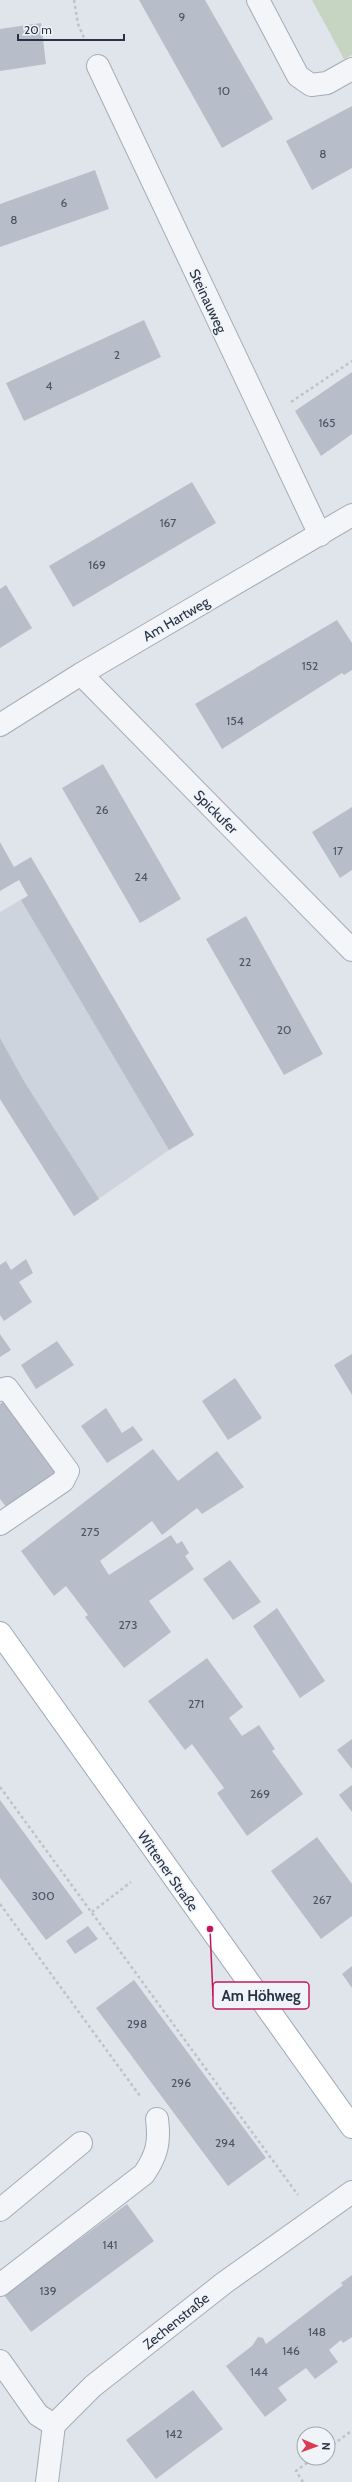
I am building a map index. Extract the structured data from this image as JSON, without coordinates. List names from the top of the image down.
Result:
{
  "streets": {
    "main road": ["Wittener Straße"],
    "street": [
      "Steinauweg",
      "Am Hartweg",
      "Spickufer",
      "Zechenstraße"
    ]
  },
  "crossings": [
    ["Steinauweg", "Am Hartweg"],
    ["Am Hartweg", "Spickufer"]
  ],
  "places": ["Am Höhweg"],
  "house_numbers": [
    "9",
    "10",
    "8",
    "6",
    "8",
    "2",
    "4",
    "165",
    "167",
    "169",
    "152",
    "154",
    "26",
    "17",
    "24",
    "22",
    "20",
    "275",
    "273",
    "271",
    "269",
    "300",
    "267",
    "298",
    "296",
    "294",
    "141",
    "139",
    "148",
    "146",
    "144",
    "142"
  ],
  "scale_bar": "20 m",
  "north": "right"
}
